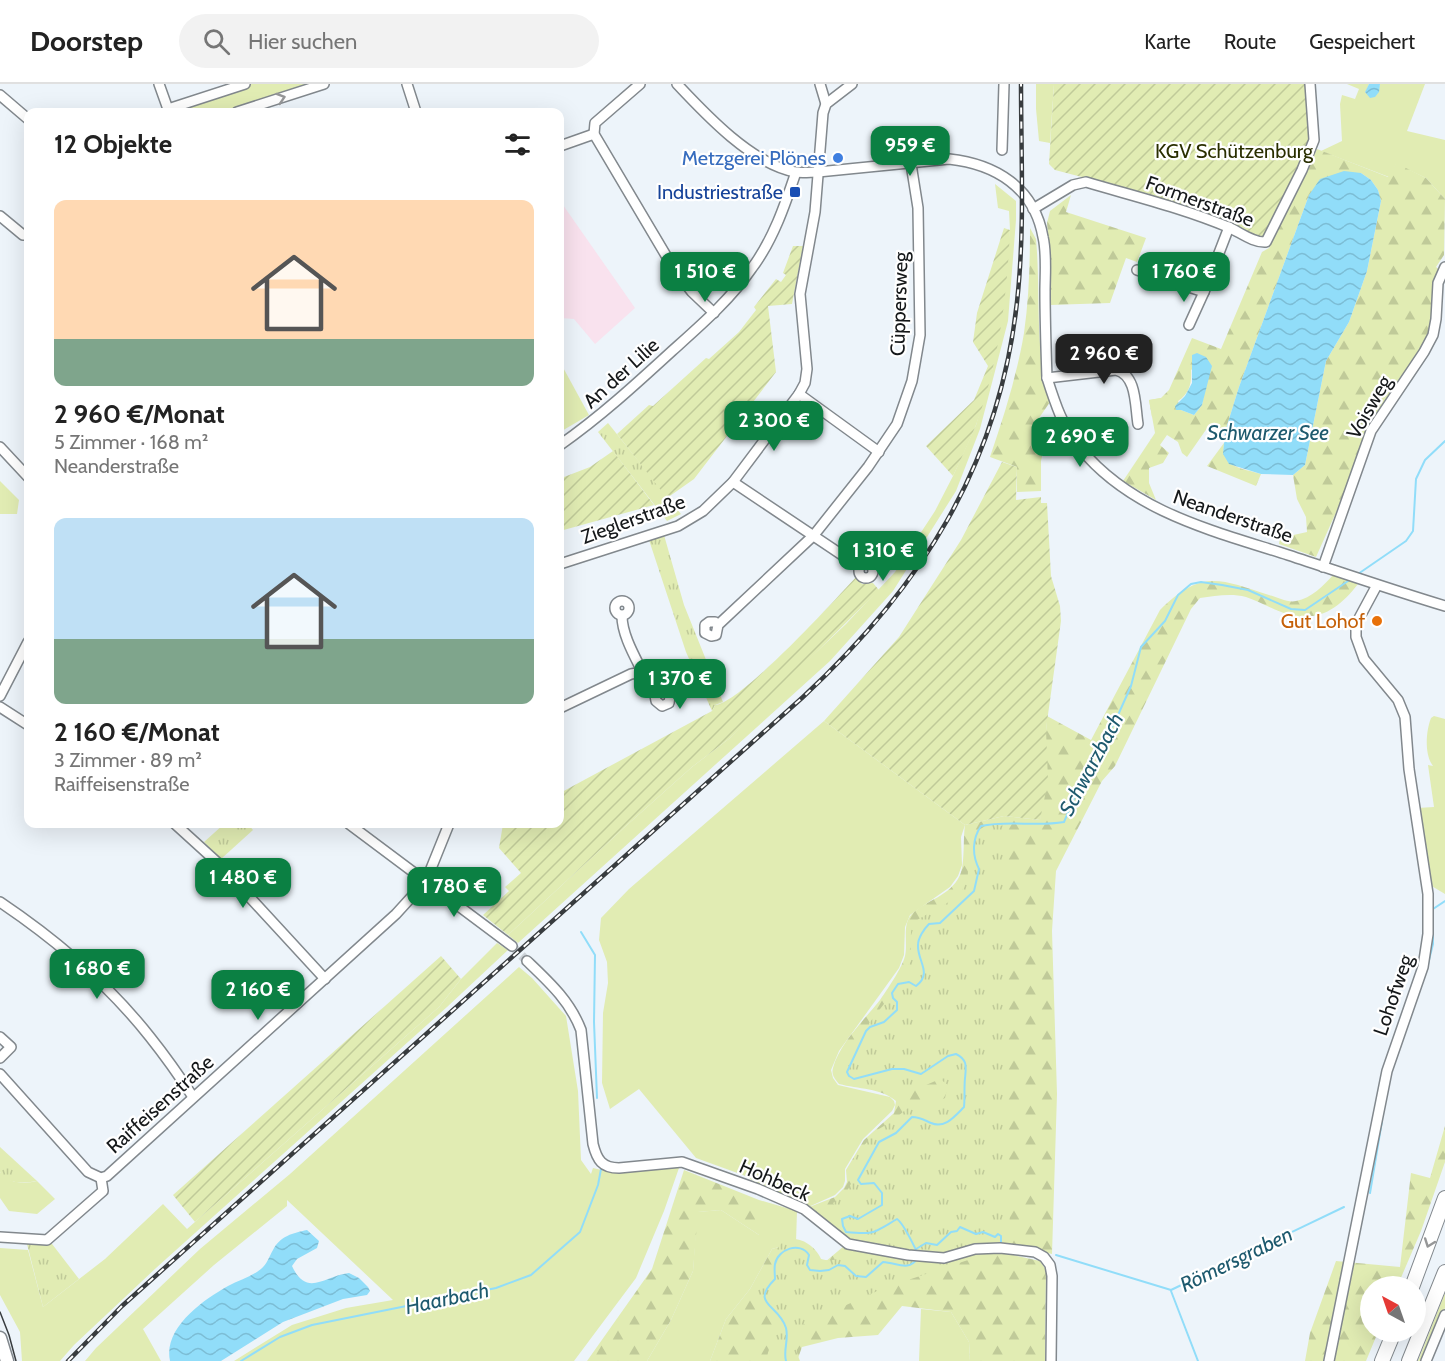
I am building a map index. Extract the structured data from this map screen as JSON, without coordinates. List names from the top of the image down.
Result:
{
  "streets": {
    "street": [
      "Formerstraße",
      "Cüppersweg",
      "An der Lilie",
      "Voisweg",
      "Neanderstraße",
      "Zieglerstraße",
      "Lohofweg",
      "Raiffeisenstraße",
      "Hohbeck"
    ]
  },
  "crossings": [
    ["Formerstraße", "Neanderstraße"],
    ["Voisweg", "Neanderstraße"],
    ["Neanderstraße", "Lohofweg"]
  ],
  "water": [
    "Schwarzer See",
    "Schwarzbach",
    "Römersgraben",
    "Haarbach"
  ],
  "parks": ["KGV Schützenburg"],
  "places": {
    "other": ["Metzgerei Plönes", "Gut Lohof"],
    "transit": ["Industriestraße"]
  },
  "north": "top left",
  "page": {
    "header": "Doorstep",
    "search": "Hier suchen",
    "nav": ["Karte", "Route", "Gespeichert"],
    "heading": "12 Objekte",
    "price": [
      "959 €",
      "1 510 €",
      "1 760 €",
      "2 960 €",
      "2 300 €",
      "2 690 €",
      "1 310 €",
      "1 370 €",
      "1 480 €",
      "1 780 €",
      "1 680 €",
      "2 160 €"
    ],
    "list": [
      {
        "name": "2 960 €/Monat",
        "note": "5 Zimmer · 168 m² · Neanderstraße"
      },
      {
        "name": "2 160 €/Monat",
        "note": "3 Zimmer · 89 m² · Raiffeisenstraße"
      }
    ]
  }
}
